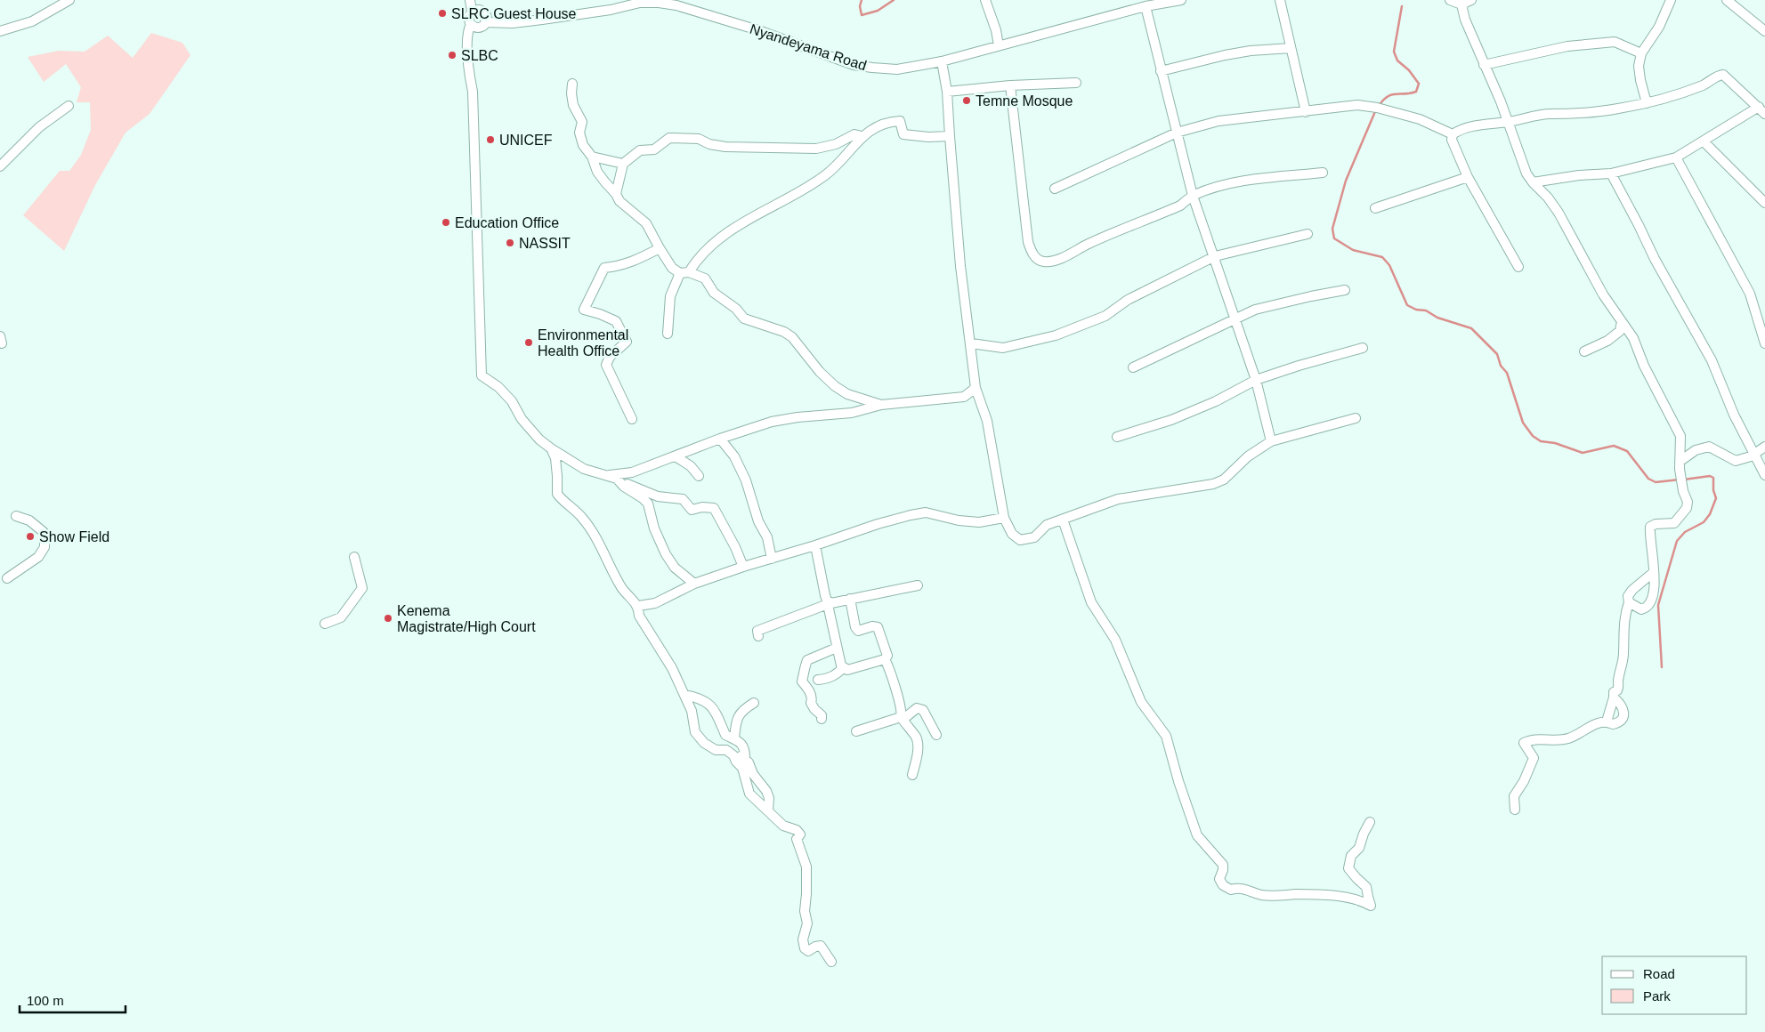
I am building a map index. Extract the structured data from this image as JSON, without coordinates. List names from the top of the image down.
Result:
{
  "streets": {
    "street": ["Nyandeyama Road"]
  },
  "places": [
    "SLRC Guest House",
    "SLBC",
    "Temne Mosque",
    "UNICEF",
    "Education Office",
    "NASSIT",
    "Environmental Health Office",
    "Show Field",
    "Kenema Magistrate/High Court"
  ],
  "legend": ["Road", "Park"],
  "scale_bar": "100 m"
}
